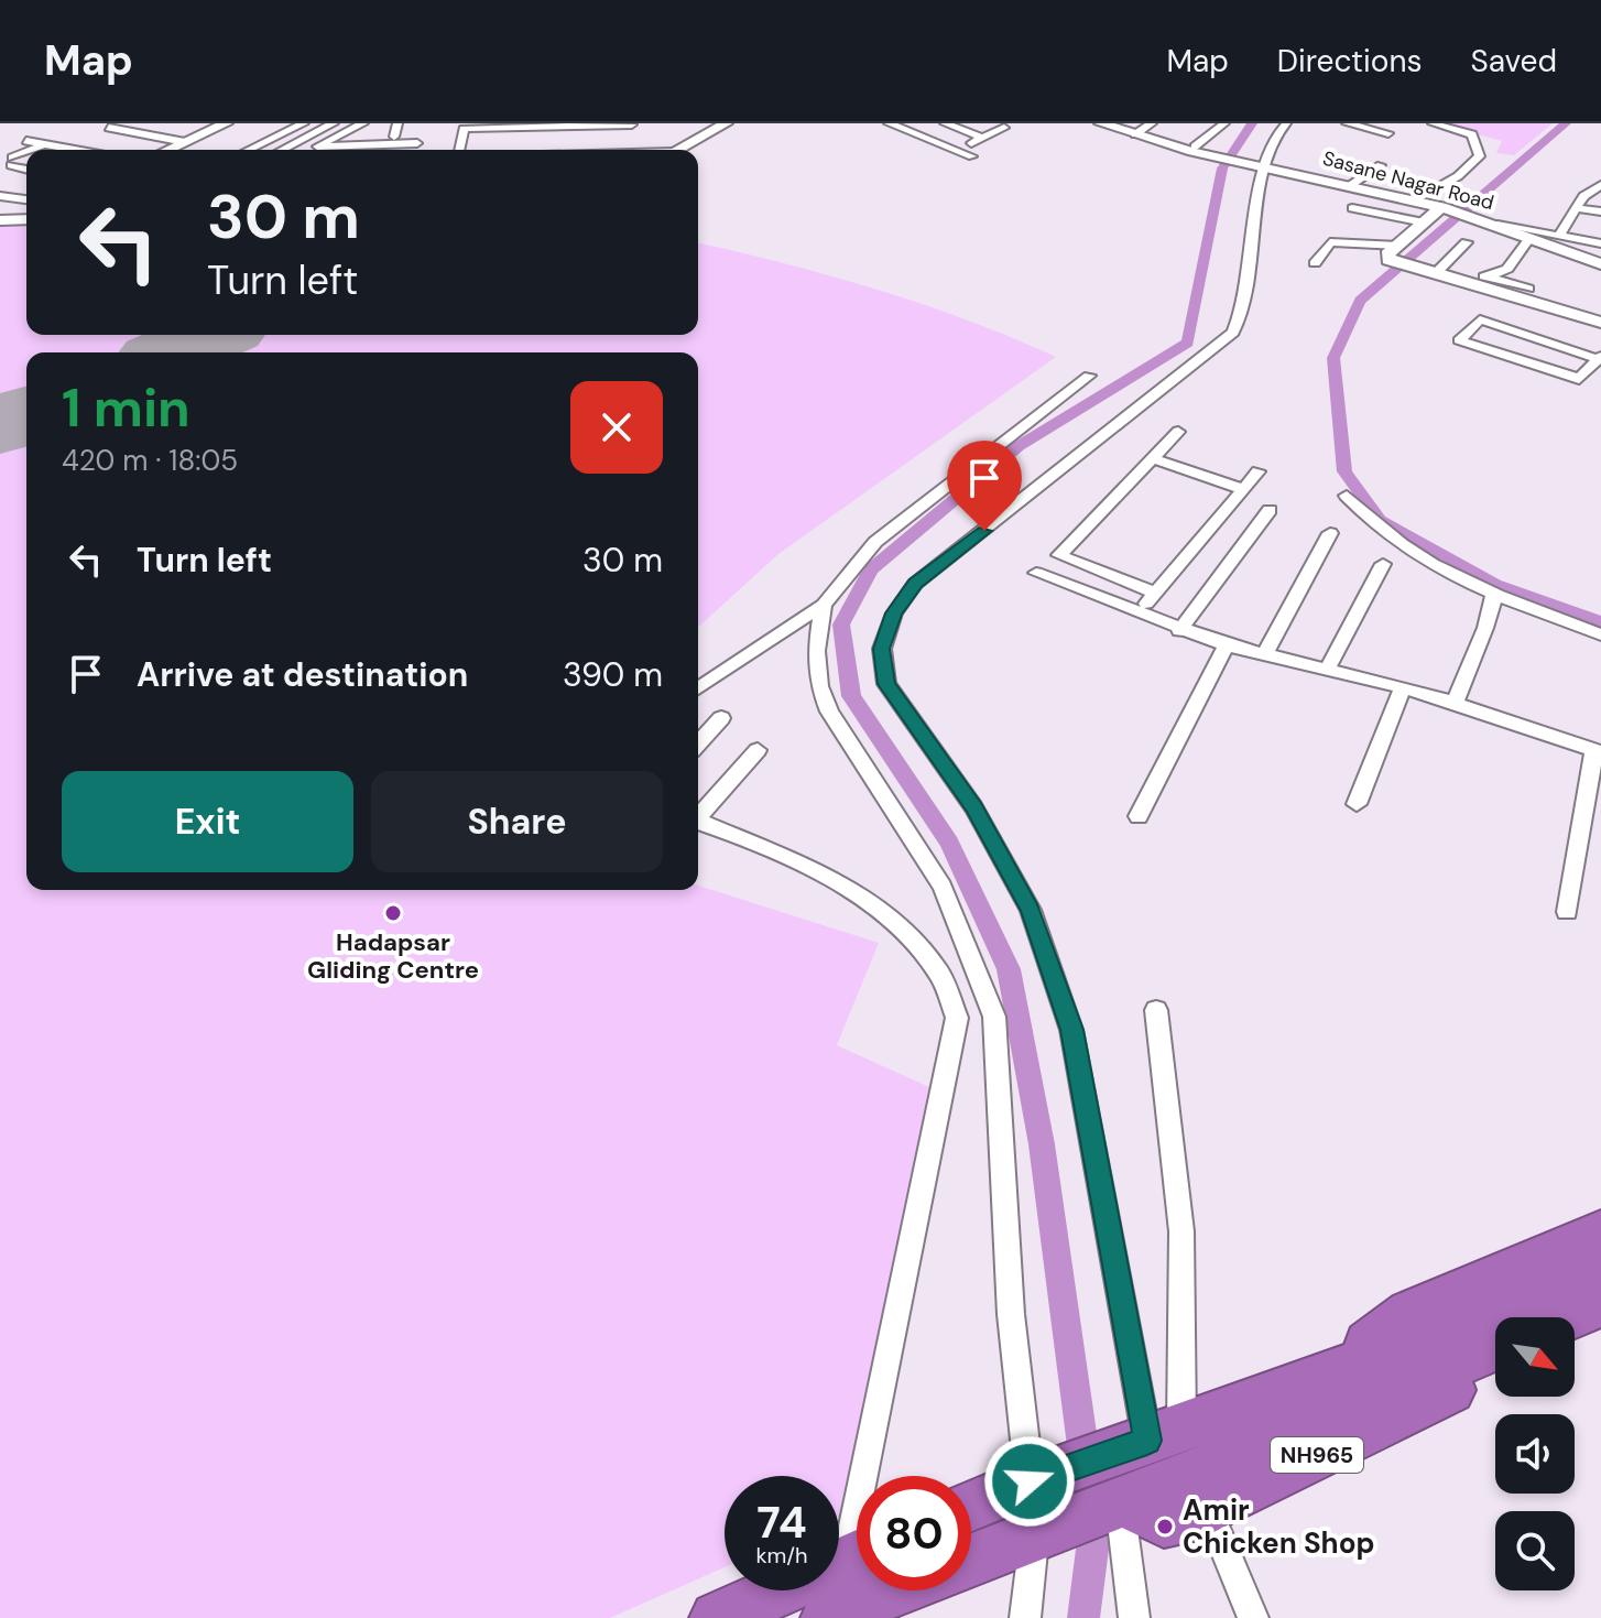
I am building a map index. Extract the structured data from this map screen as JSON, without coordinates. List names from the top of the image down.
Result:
{
  "streets": {
    "highway": ["NH965"],
    "street": ["Sasane Nagar Road"]
  },
  "places": ["Hadapsar Gliding Centre", "Amir Chicken Shop"],
  "north": "bottom right",
  "page": {
    "header": "Map",
    "nav": ["Map", "Directions", "Saved"],
    "turn": ["30 m", "Turn left"],
    "heading": ["1 min", "420 m · 18:05"],
    "list": [
      {
        "name": "Turn left",
        "value": "30 m"
      },
      {
        "name": "Arrive at destination",
        "value": "390 m"
      }
    ],
    "buttons": ["Exit", "Share"],
    "speed": "74 km/h",
    "limit": "80"
  }
}
